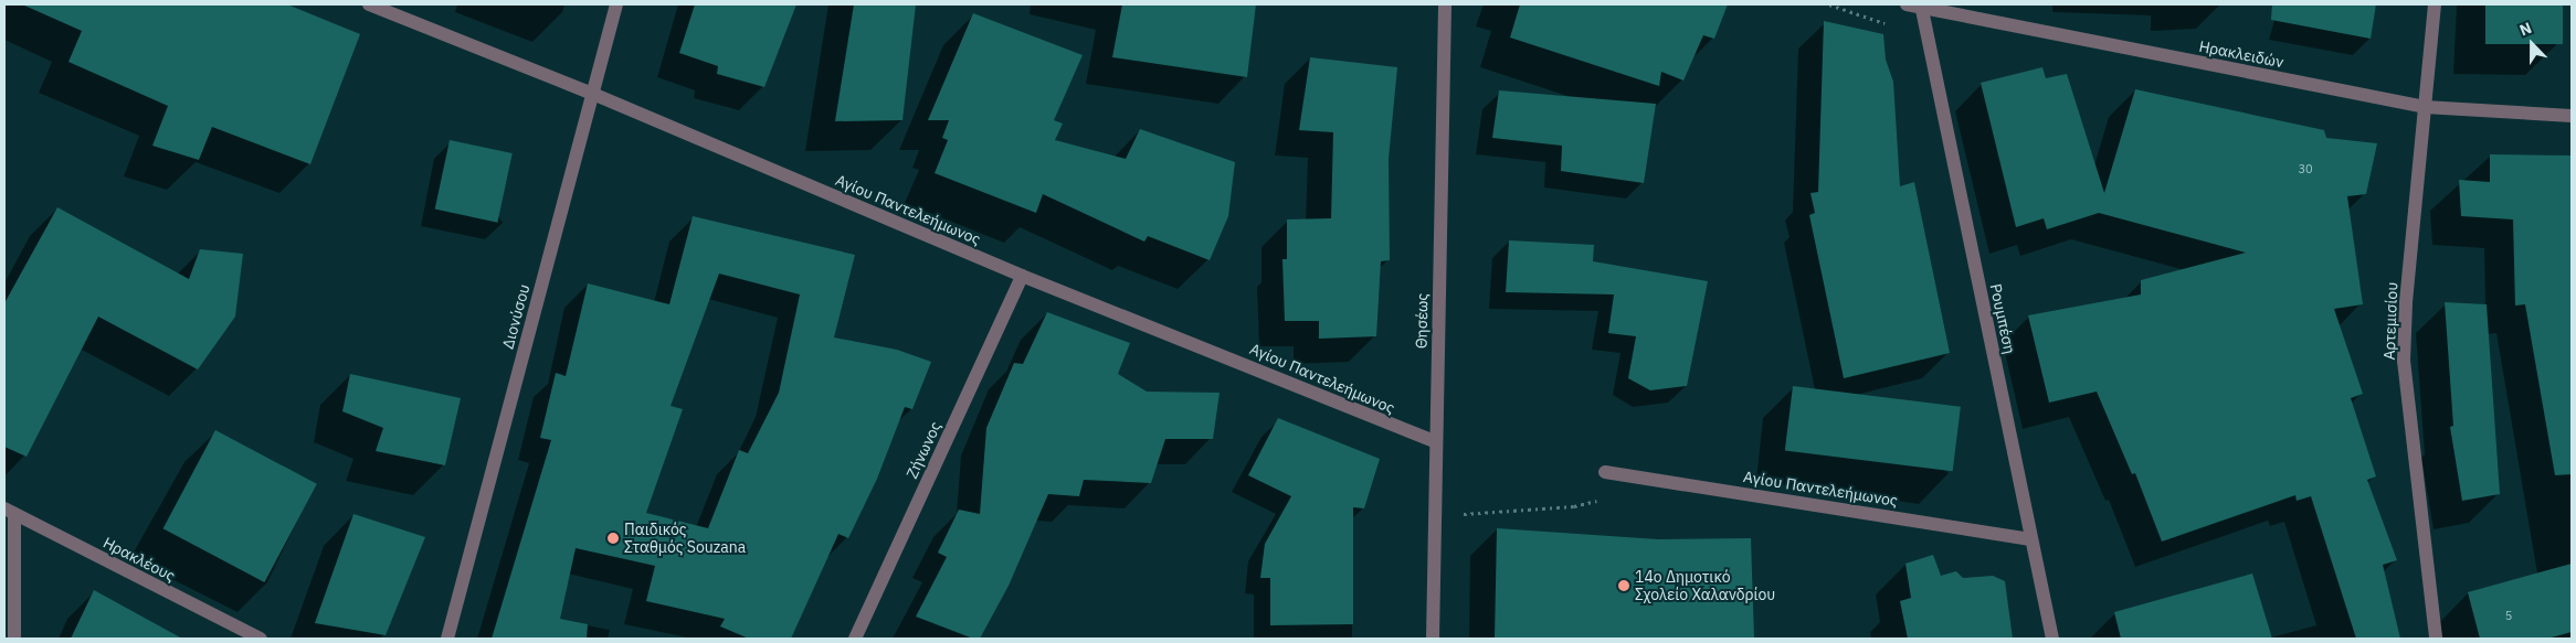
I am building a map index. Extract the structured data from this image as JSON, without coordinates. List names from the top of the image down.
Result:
{
  "streets": {
    "street": [
      "Ηρακλειδών",
      "Αγίου Παντελεήμωνος",
      "Διονύσου",
      "Ρουμπέση",
      "Θησέως",
      "Αρτεμισίου",
      "Ζήνωνος",
      "Ηρακλέους"
    ]
  },
  "crossings": [
    ["Ηρακλειδών", "Ρουμπέση"],
    ["Ηρακλειδών", "Αρτεμισίου"],
    ["Αγίου Παντελεήμωνος", "Διονύσου"],
    ["Αγίου Παντελεήμωνος", "Ρουμπέση"],
    ["Αγίου Παντελεήμωνος", "Θησέως"],
    ["Αγίου Παντελεήμωνος", "Ζήνωνος"]
  ],
  "places": ["Παιδικός Σταθμός Souzana", "14ο Δημοτικό Σχολείο Χαλανδρίου"],
  "house_numbers": ["30", "5"],
  "north": "top"
}
